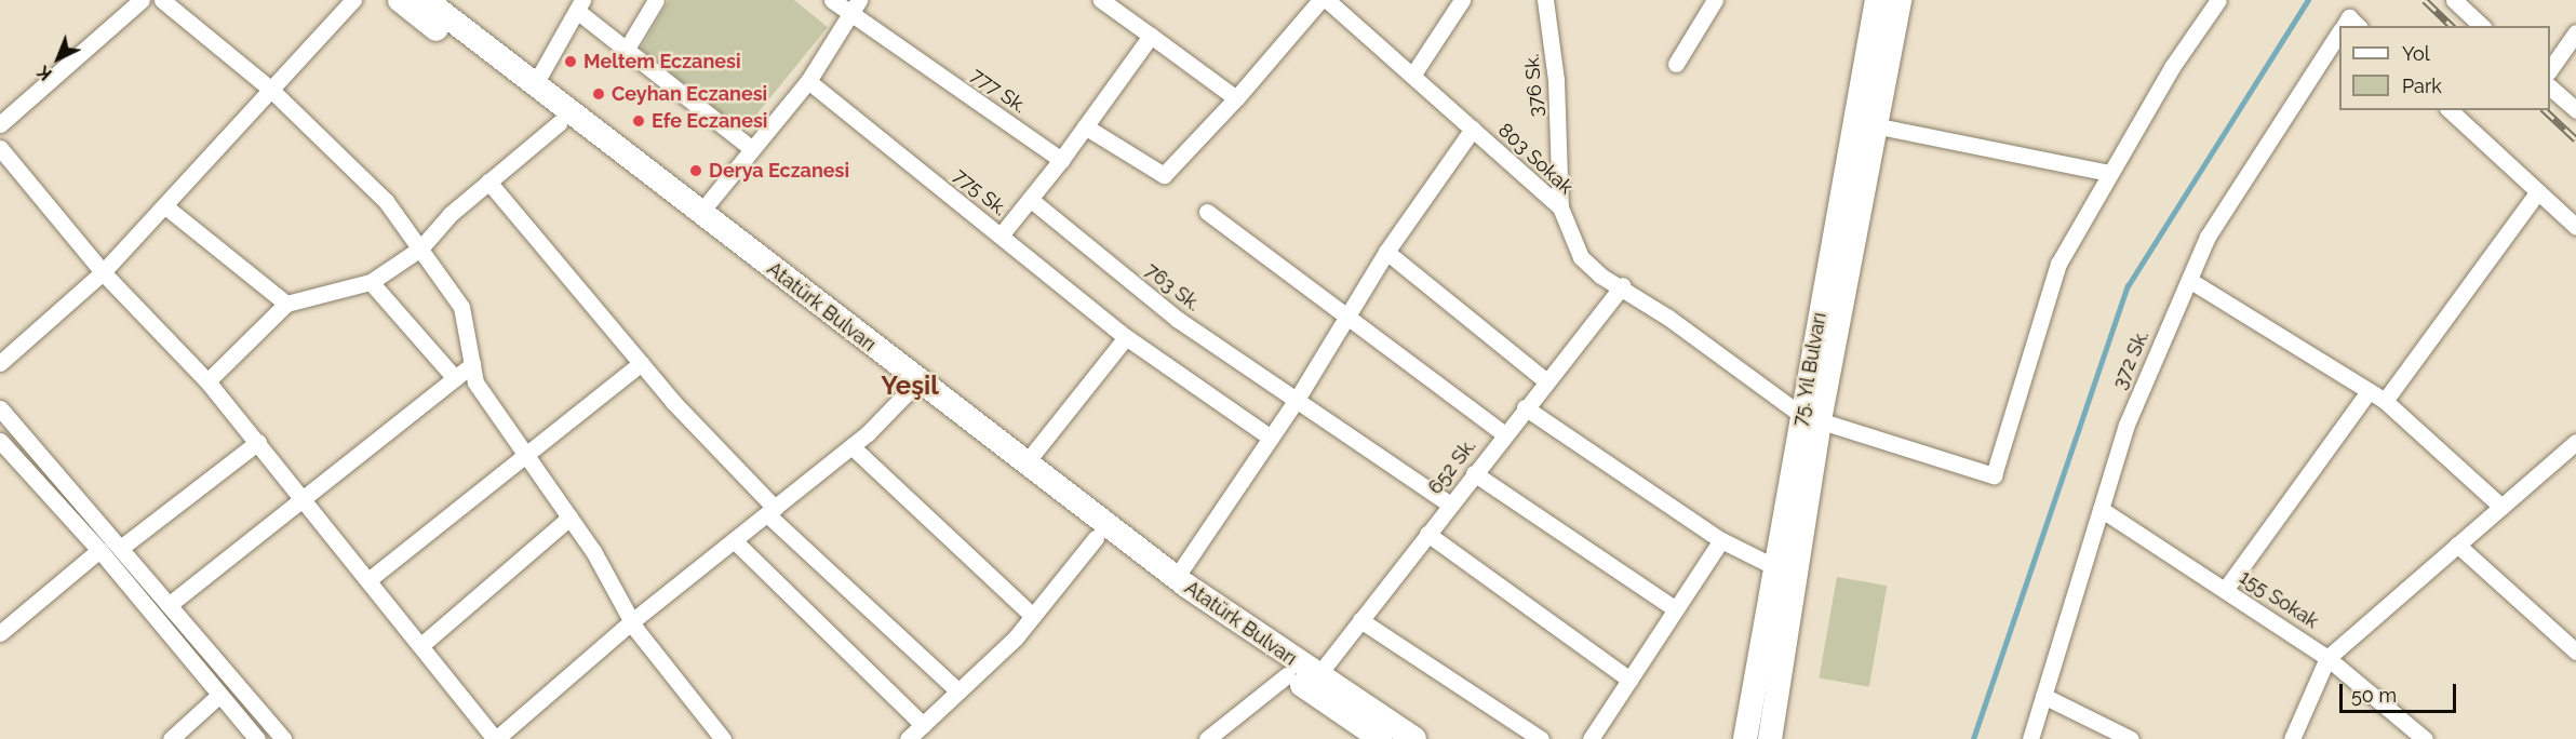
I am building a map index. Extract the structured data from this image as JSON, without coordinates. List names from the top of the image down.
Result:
{
  "streets": {
    "main road": ["Atatürk Bulvarı", "75. Yıl Bulvarı"],
    "street": [
      "376 Sk.",
      "777 Sk.",
      "803 Sokak",
      "775 Sk.",
      "763 Sk.",
      "372 Sk.",
      "652 Sk.",
      "155 Sokak"
    ]
  },
  "crossings": [
    ["376 Sk.", "803 Sokak"],
    ["803 Sokak", "75. Yıl Bulvarı"],
    ["803 Sokak", "652 Sk."],
    ["763 Sk.", "652 Sk."],
    ["Atatürk Bulvarı", "652 Sk."],
    ["372 Sk.", "155 Sokak"]
  ],
  "districts": ["Yeşil"],
  "places": [
    "Meltem Eczanesi",
    "Ceyhan Eczanesi",
    "Efe Eczanesi",
    "Derya Eczanesi"
  ],
  "legend": ["Yol", "Park"],
  "scale_bar": "50 m",
  "north": "bottom left"
}
